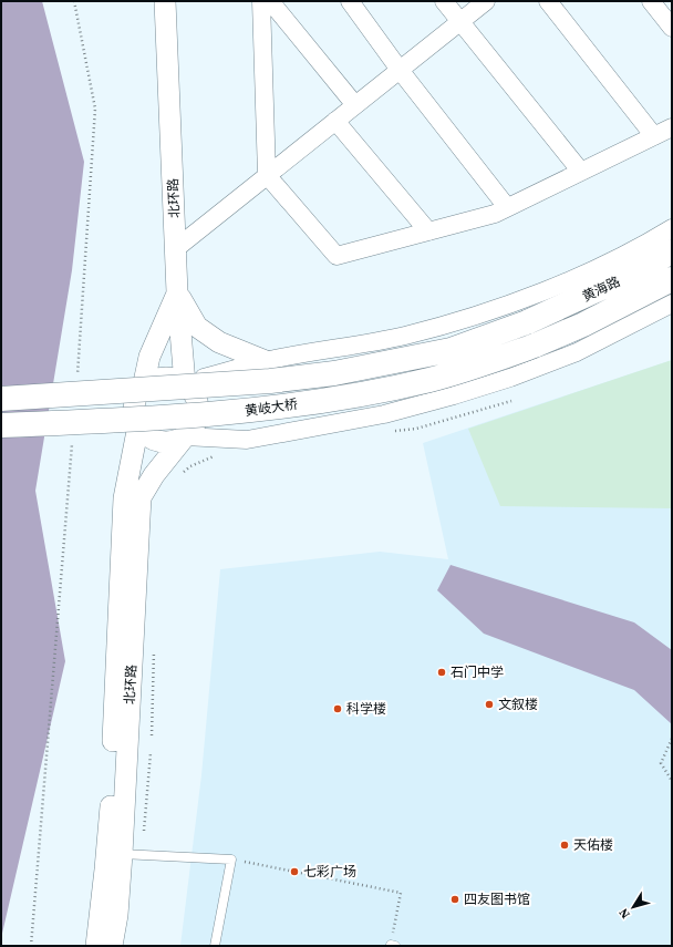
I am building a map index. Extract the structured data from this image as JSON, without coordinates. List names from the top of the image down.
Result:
{
  "streets": {
    "main road": ["黄海路", "黄岐大桥"],
    "street": ["北环路"]
  },
  "crossings": [
    ["黄海路", "黄岐大桥"]
  ],
  "places": [
    "石门中学",
    "文叙楼",
    "科学楼",
    "天佑楼",
    "七彩广场",
    "四友图书馆"
  ],
  "north": "bottom left"
}
